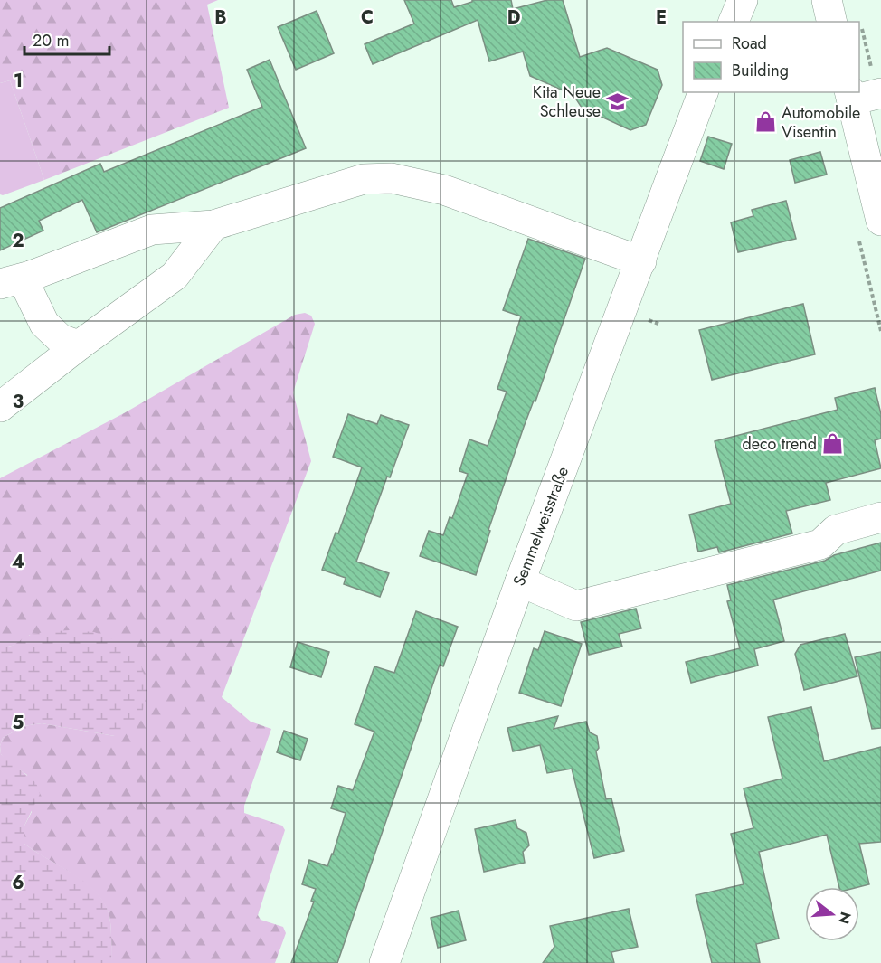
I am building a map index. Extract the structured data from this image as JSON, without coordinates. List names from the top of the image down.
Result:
{
  "streets": {
    "street": ["Semmelweisstraße"]
  },
  "places": {
    "school or university": ["Kita Neue Schleuse"],
    "shop": ["Automobile Visentin", "deco trend"]
  },
  "legend": ["Road", "Building"],
  "scale_bar": "20 m",
  "north": "right",
  "grid": {
    "columns": [
      "B",
      "C",
      "D",
      "E"
    ],
    "rows": [
      "1",
      "2",
      "3",
      "4",
      "5",
      "6"
    ]
  }
}
